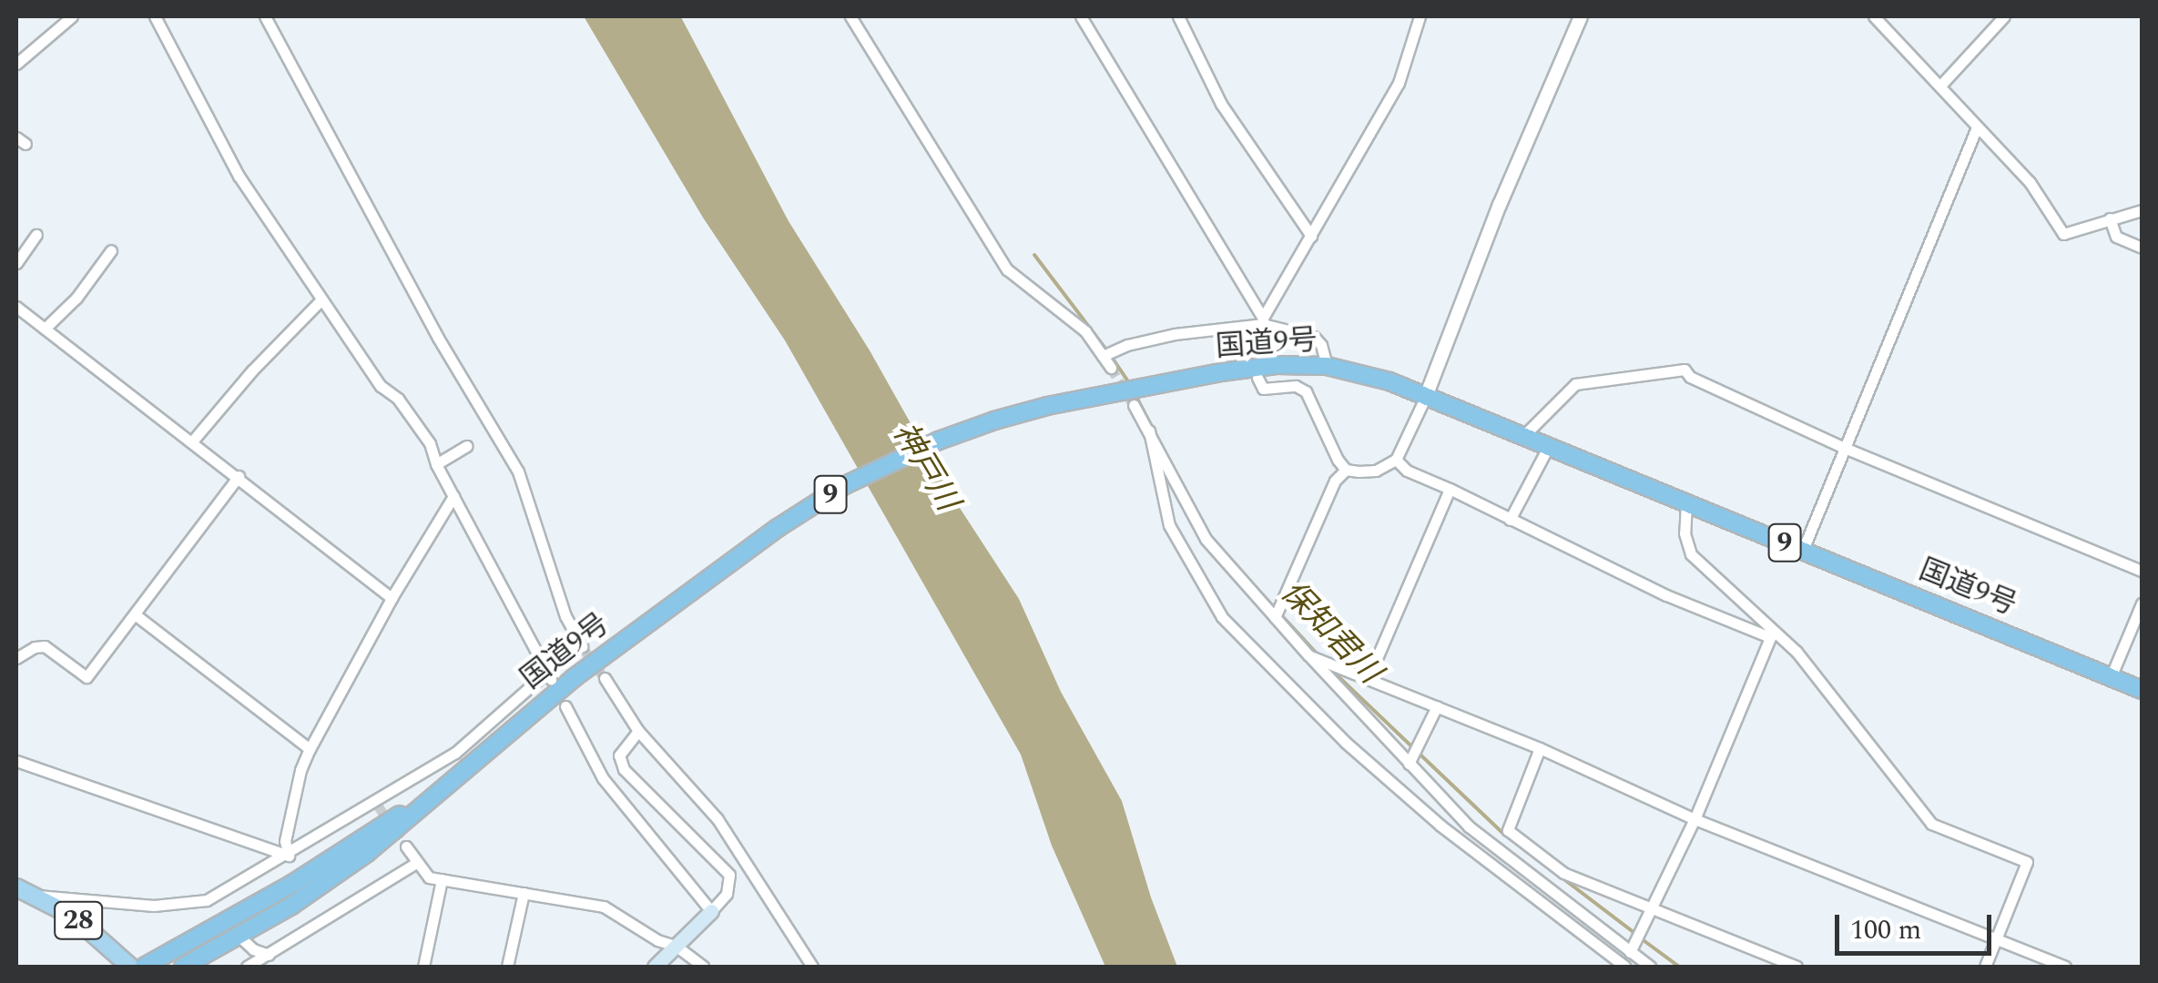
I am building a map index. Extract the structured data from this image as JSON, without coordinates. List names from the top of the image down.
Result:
{
  "streets": {
    "highway": ["国道9号", "9"],
    "main road": ["28"]
  },
  "water": ["神戸川", "保知君川"],
  "scale_bar": "100 m"
}
